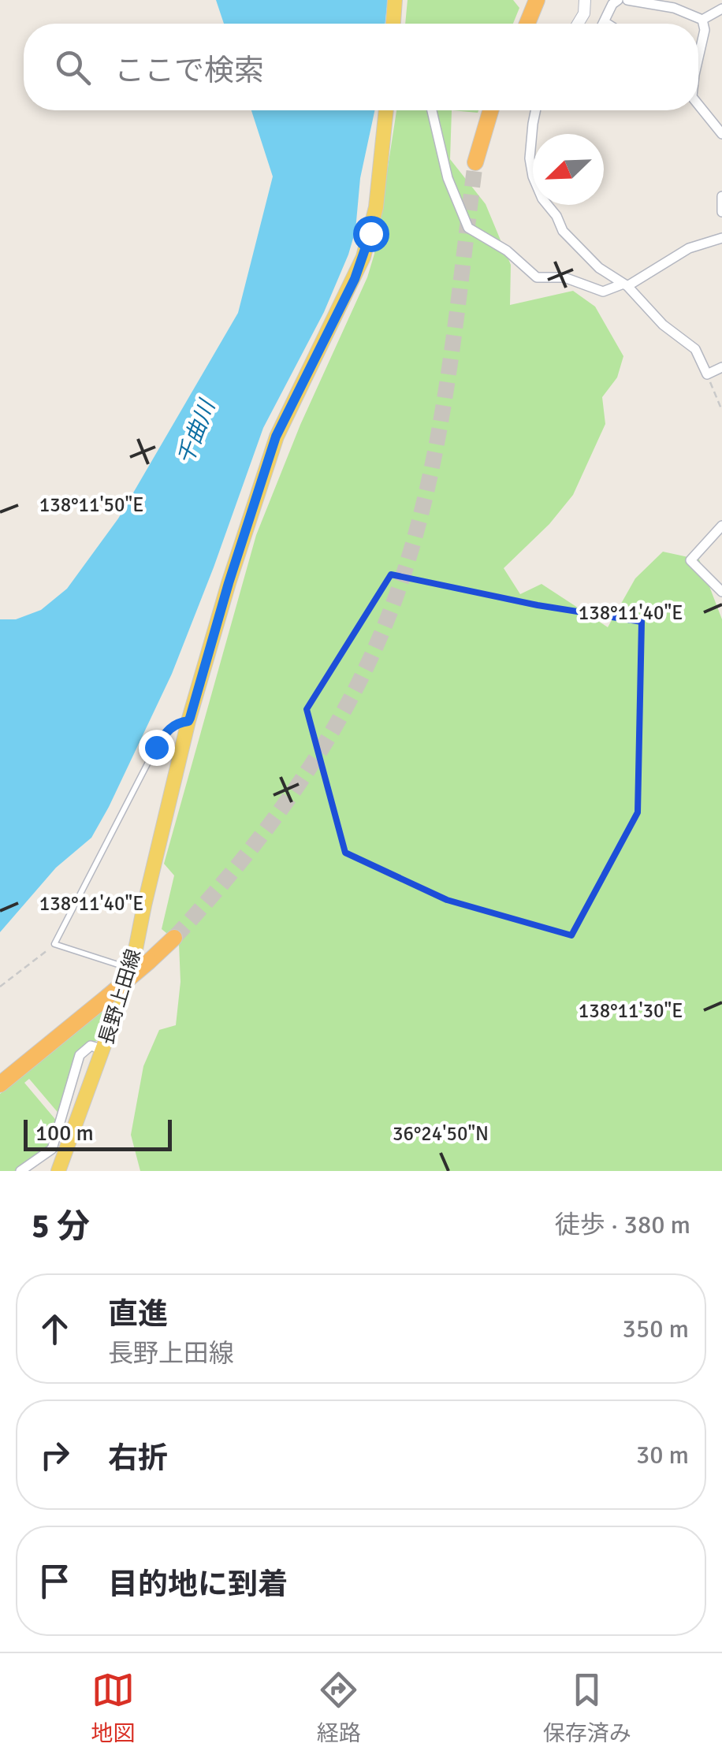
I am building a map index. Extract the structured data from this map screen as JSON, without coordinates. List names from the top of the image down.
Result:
{
  "streets": {
    "main road": ["長野上田線"]
  },
  "water": ["千曲川"],
  "scale_bar": "100 m",
  "north": "bottom left",
  "page": {
    "search": "ここで検索",
    "scale": "100 m",
    "heading": ["5 分", "徒歩 · 380 m"],
    "list": [
      ["直進", "長野上田線", "350 m"],
      ["右折", "30 m"],
      "目的地に到着"
    ],
    "nav": ["地図", "経路", "保存済み"]
  },
  "coordinates": [
    "138°11'50\"E",
    "138°11'40\"E",
    "138°11'30\"E",
    "36°24'50\"N"
  ]
}
